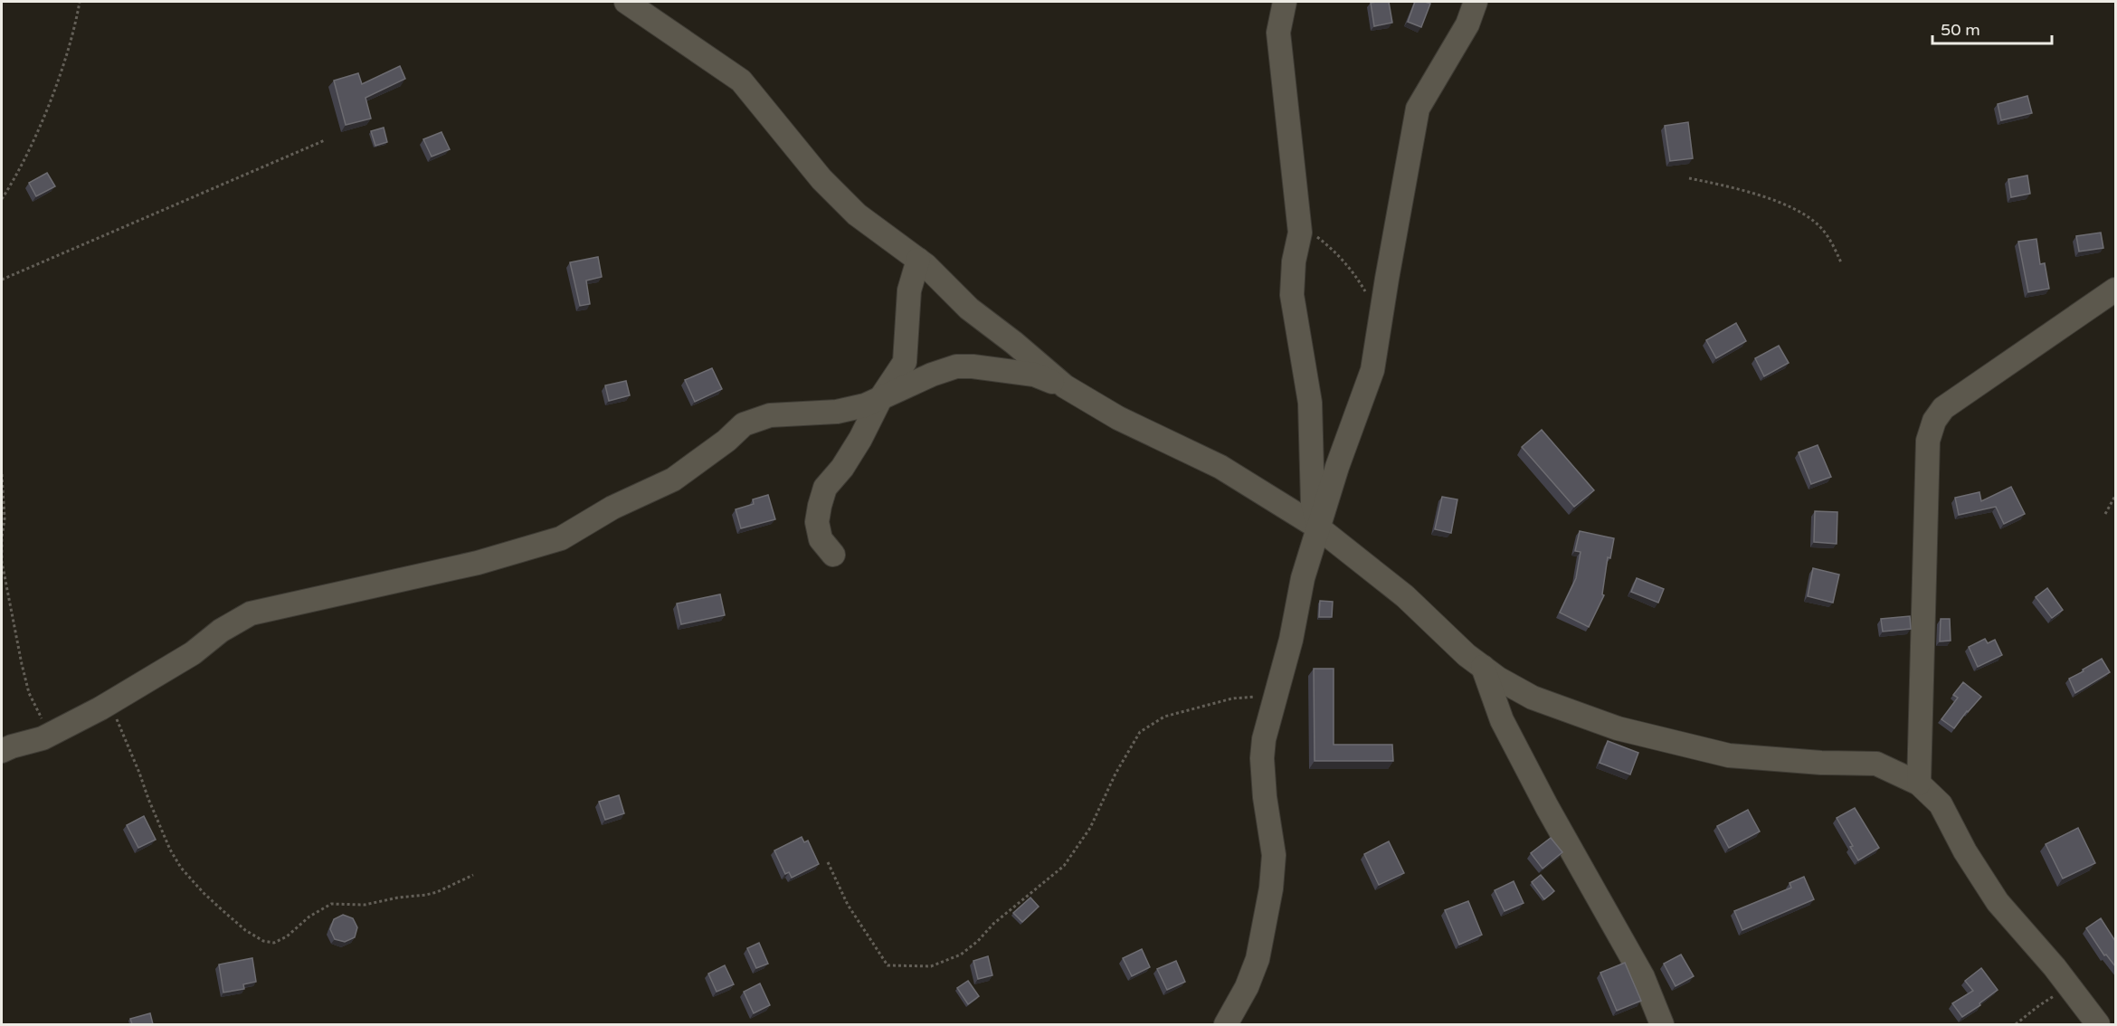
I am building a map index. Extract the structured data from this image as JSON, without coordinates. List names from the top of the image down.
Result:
{
  "scale_bar": "50 m"
}
